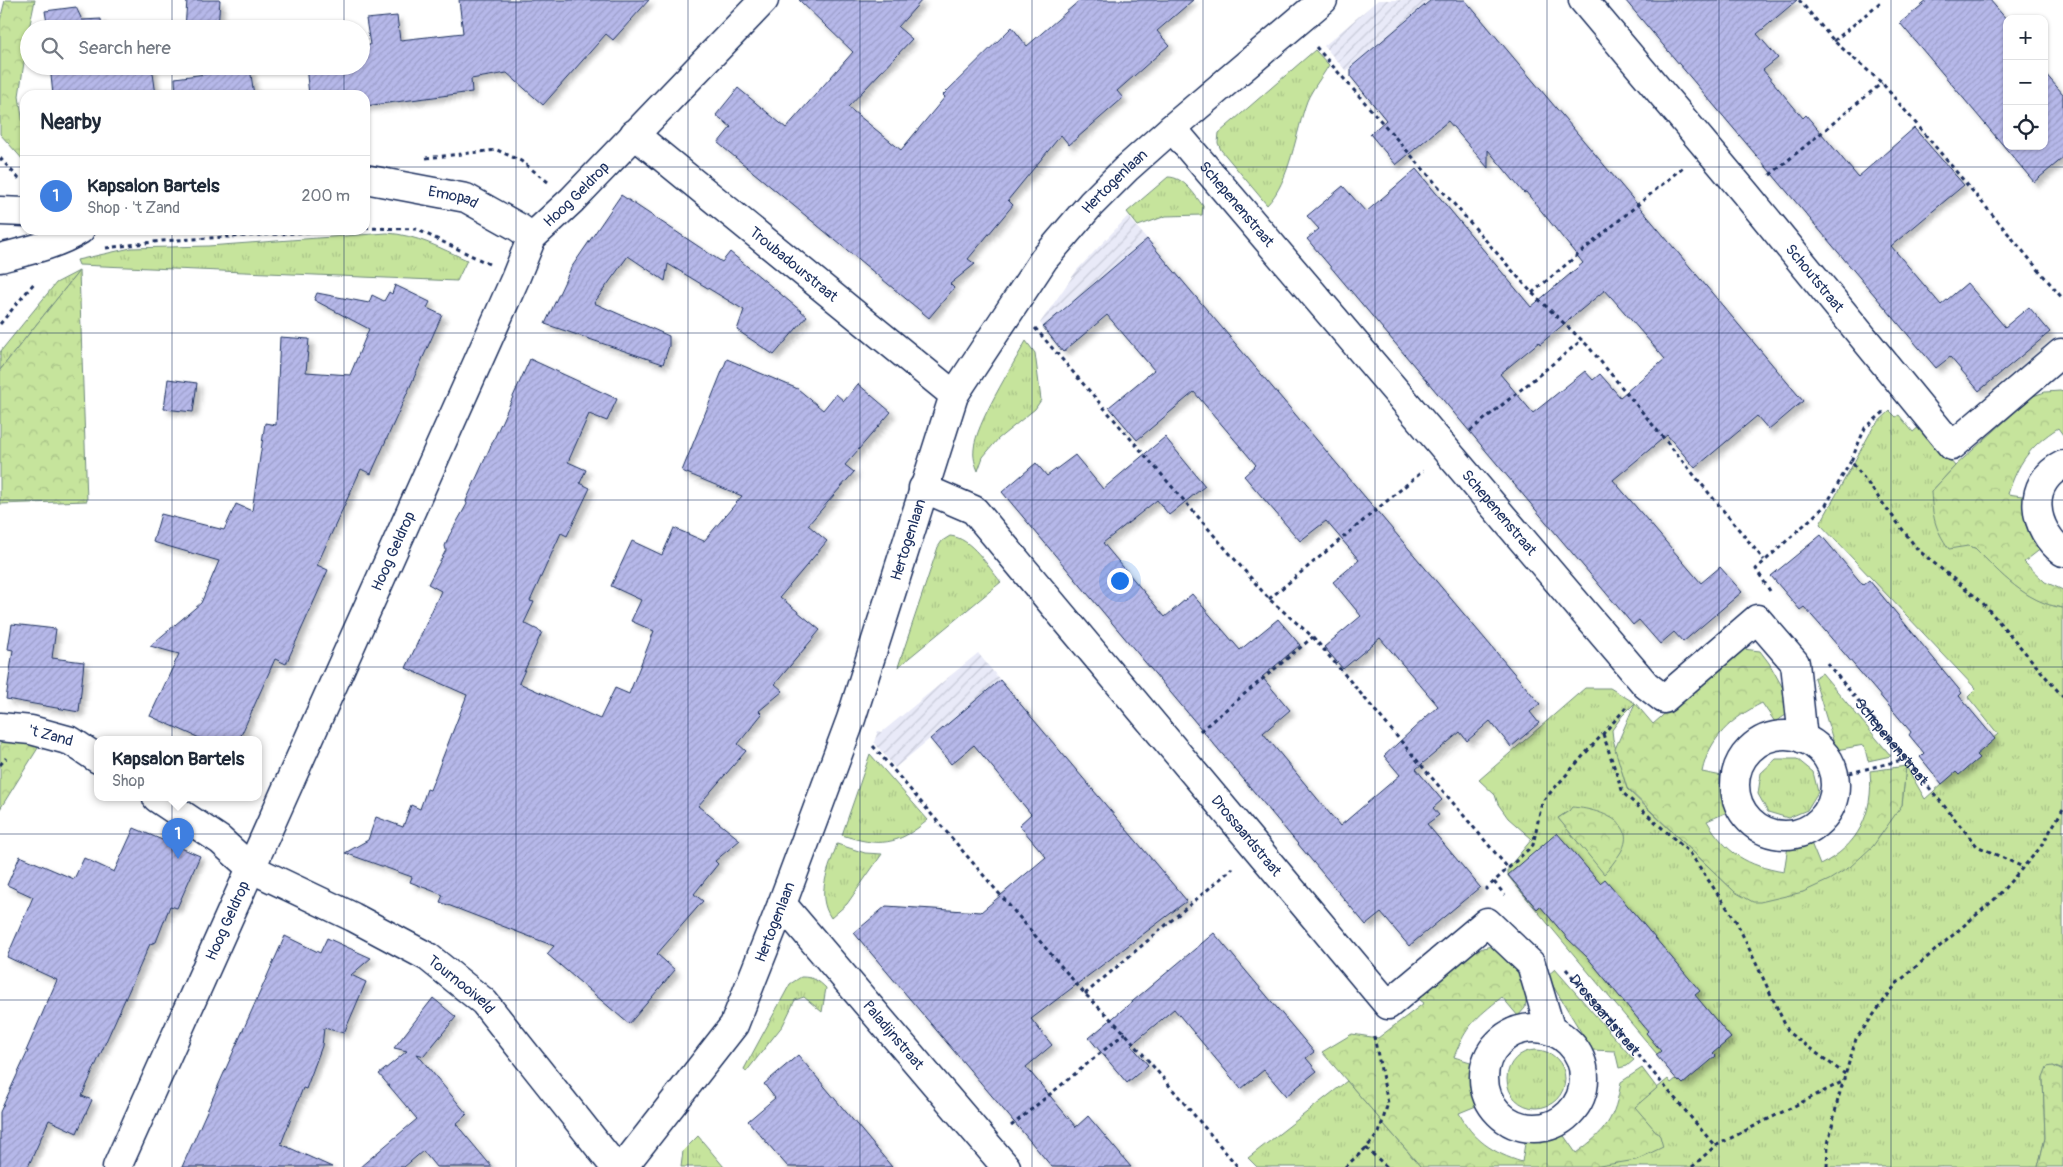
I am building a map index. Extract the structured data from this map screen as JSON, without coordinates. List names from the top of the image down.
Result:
{
  "streets": {
    "street": [
      "Hertogenlaan",
      "Hoog Geldrop",
      "Emopad",
      "Schepenenstraat",
      "Troubadourstraat",
      "Schoutstraat",
      "'t Zand",
      "Drossaardstraat",
      "Tournooiveld",
      "Paladijnstraat"
    ]
  },
  "crossings": [
    ["Hertogenlaan", "Schepenenstraat"],
    ["Hertogenlaan", "Troubadourstraat"],
    ["Hertogenlaan", "Drossaardstraat"],
    ["Hertogenlaan", "Paladijnstraat"],
    ["Hoog Geldrop", "Emopad"],
    ["Hoog Geldrop", "Troubadourstraat"],
    ["Hoog Geldrop", "Tournooiveld"]
  ],
  "page": {
    "map_buttons": ["+", "−"],
    "search": "Search here",
    "heading": "Nearby",
    "list": [
      {
        "mark": "1",
        "name": "Kapsalon Bartels",
        "note": "Shop · 't Zand",
        "value": "200 m"
      }
    ],
    "popup": ["Kapsalon Bartels", "Shop"],
    "pins": "1"
  }
}
